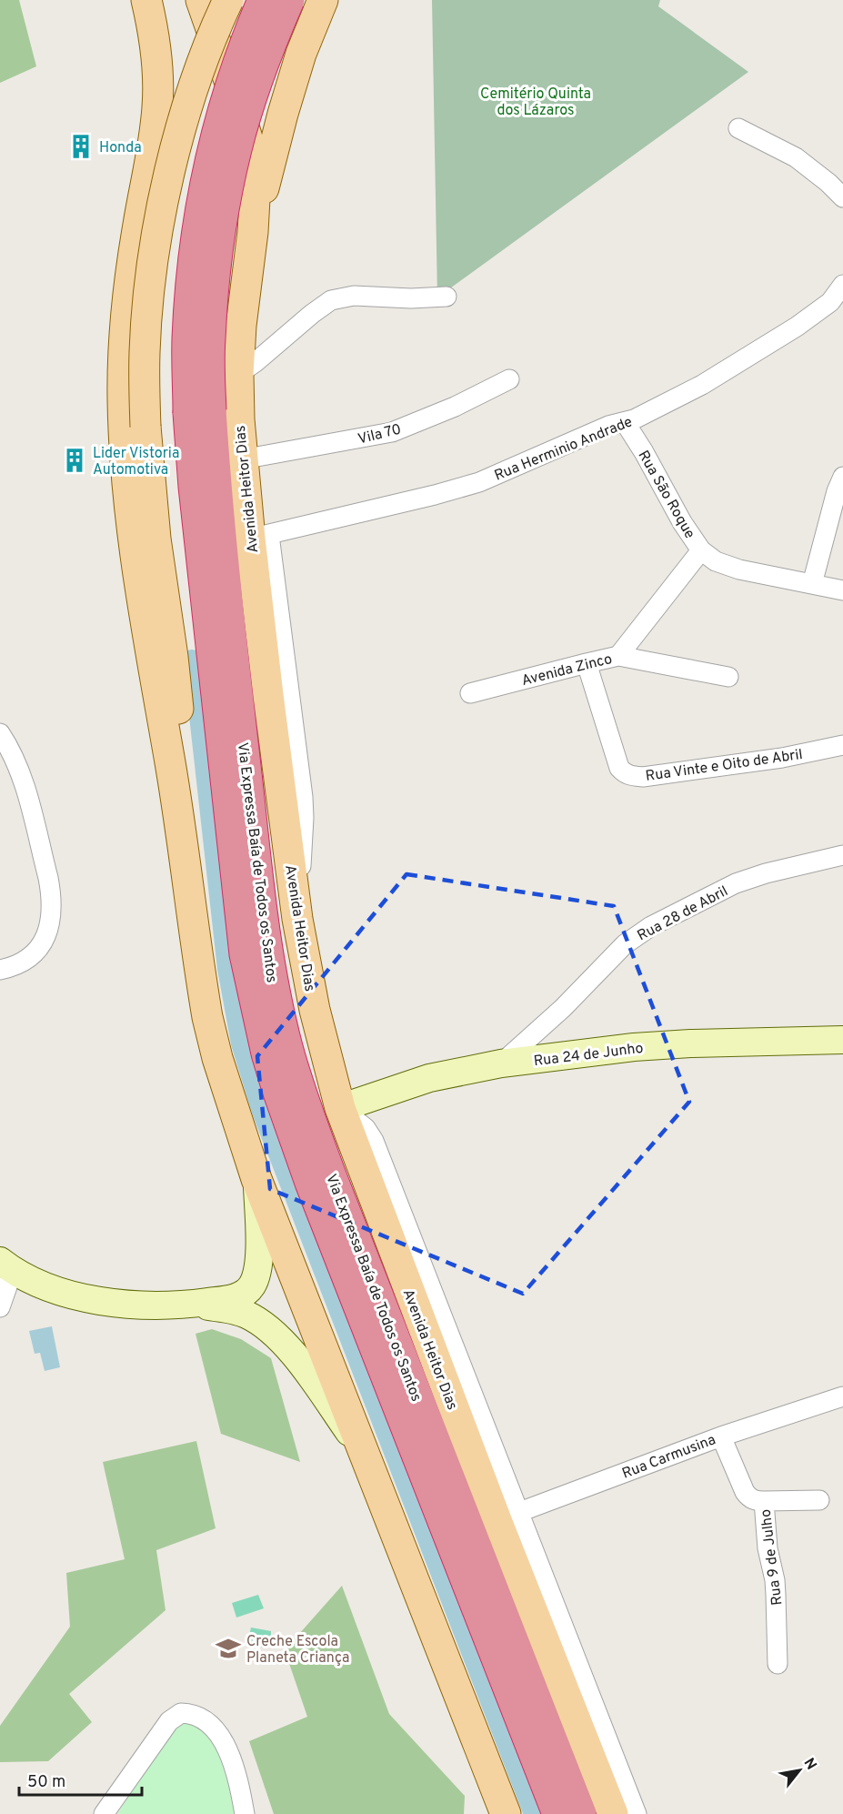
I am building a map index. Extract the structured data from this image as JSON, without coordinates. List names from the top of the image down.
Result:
{
  "streets": {
    "highway": ["Via Expressa Baía de Todos os Santos"],
    "main road": ["Avenida Heitor Dias"],
    "street": [
      "Vila 70",
      "Rua Herminio Andrade",
      "Rua São Roque",
      "Avenida Zinco",
      "Rua Vinte e Oito de Abril",
      "Rua 28 de Abril",
      "Rua 24 de Junho",
      "Rua Carmusina",
      "Rua 9 de Julho"
    ]
  },
  "crossings": [
    ["Vila 70", "Avenida Heitor Dias"],
    ["Rua Herminio Andrade", "Avenida Heitor Dias"],
    ["Rua Herminio Andrade", "Rua São Roque"],
    ["Avenida Heitor Dias", "Rua 24 de Junho"],
    ["Avenida Heitor Dias", "Rua Carmusina"],
    ["Avenida Zinco", "Rua Vinte e Oito de Abril"],
    ["Rua 28 de Abril", "Rua 24 de Junho"],
    ["Rua Carmusina", "Rua 9 de Julho"]
  ],
  "parks": ["Cemitério Quinta dos Lázaros"],
  "places": {
    "building": ["Honda", "Lider Vistoria Automotiva"],
    "school or university": ["Creche Escola Planeta Criança"]
  },
  "scale_bar": "50 m",
  "north": "top right"
}
